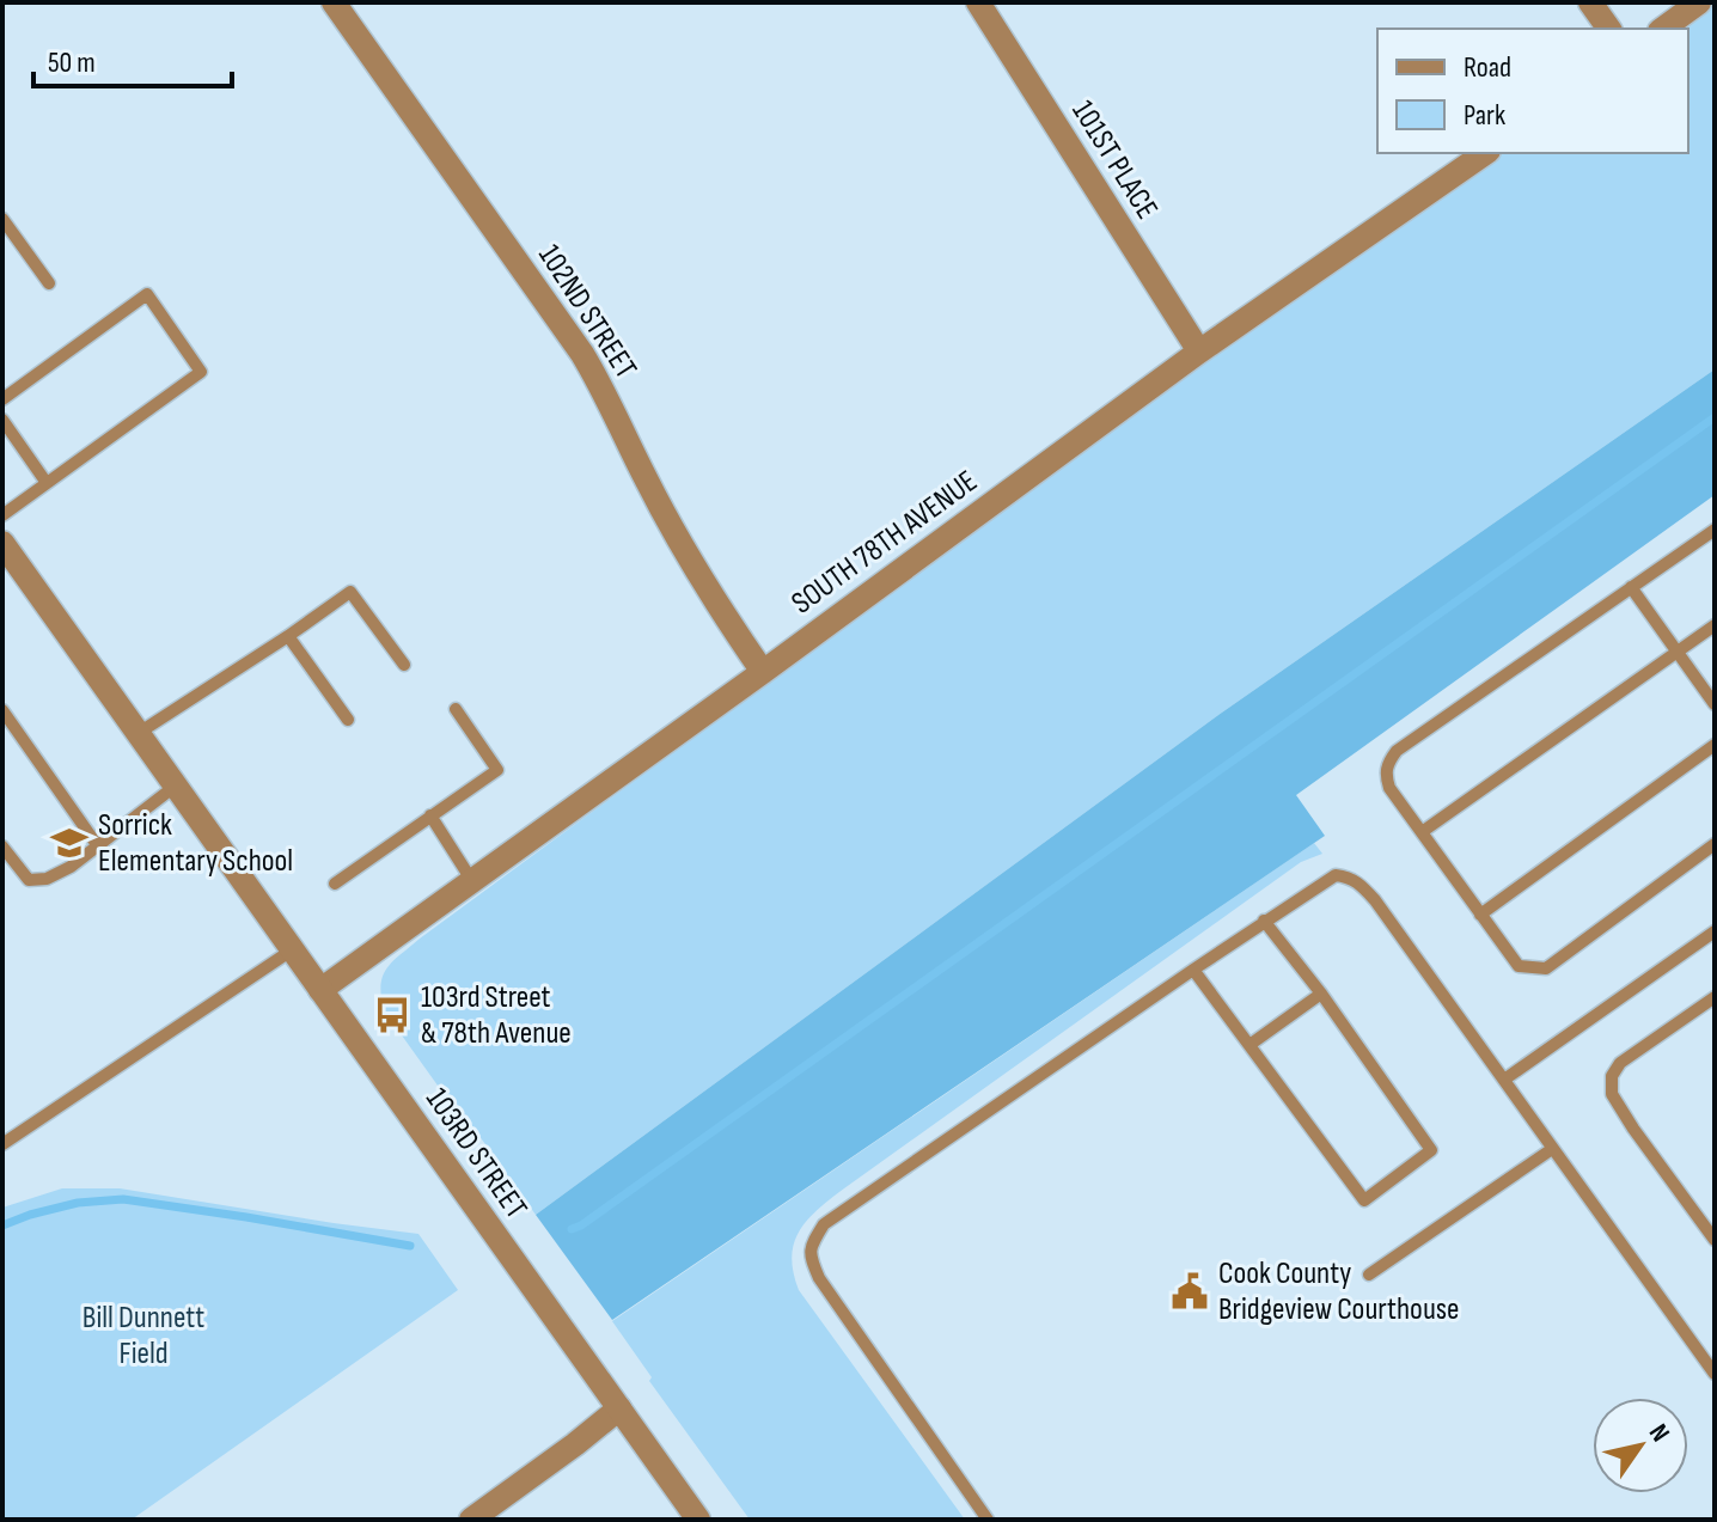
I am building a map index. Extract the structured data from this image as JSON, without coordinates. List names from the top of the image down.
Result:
{
  "streets": {
    "street": [
      "101ST PLACE",
      "102ND STREET",
      "SOUTH 78TH AVENUE",
      "103RD STREET"
    ]
  },
  "crossings": [
    ["101ST PLACE", "SOUTH 78TH AVENUE"],
    ["102ND STREET", "SOUTH 78TH AVENUE"],
    ["SOUTH 78TH AVENUE", "103RD STREET"]
  ],
  "parks": ["Bill Dunnett Field"],
  "places": {
    "school or university": ["Sorrick Elementary School"],
    "bus stop": ["103rd Street & 78th Avenue"],
    "public building": ["Cook County Bridgeview Courthouse"]
  },
  "legend": ["Road", "Park"],
  "scale_bar": "50 m",
  "north": "top right"
}
